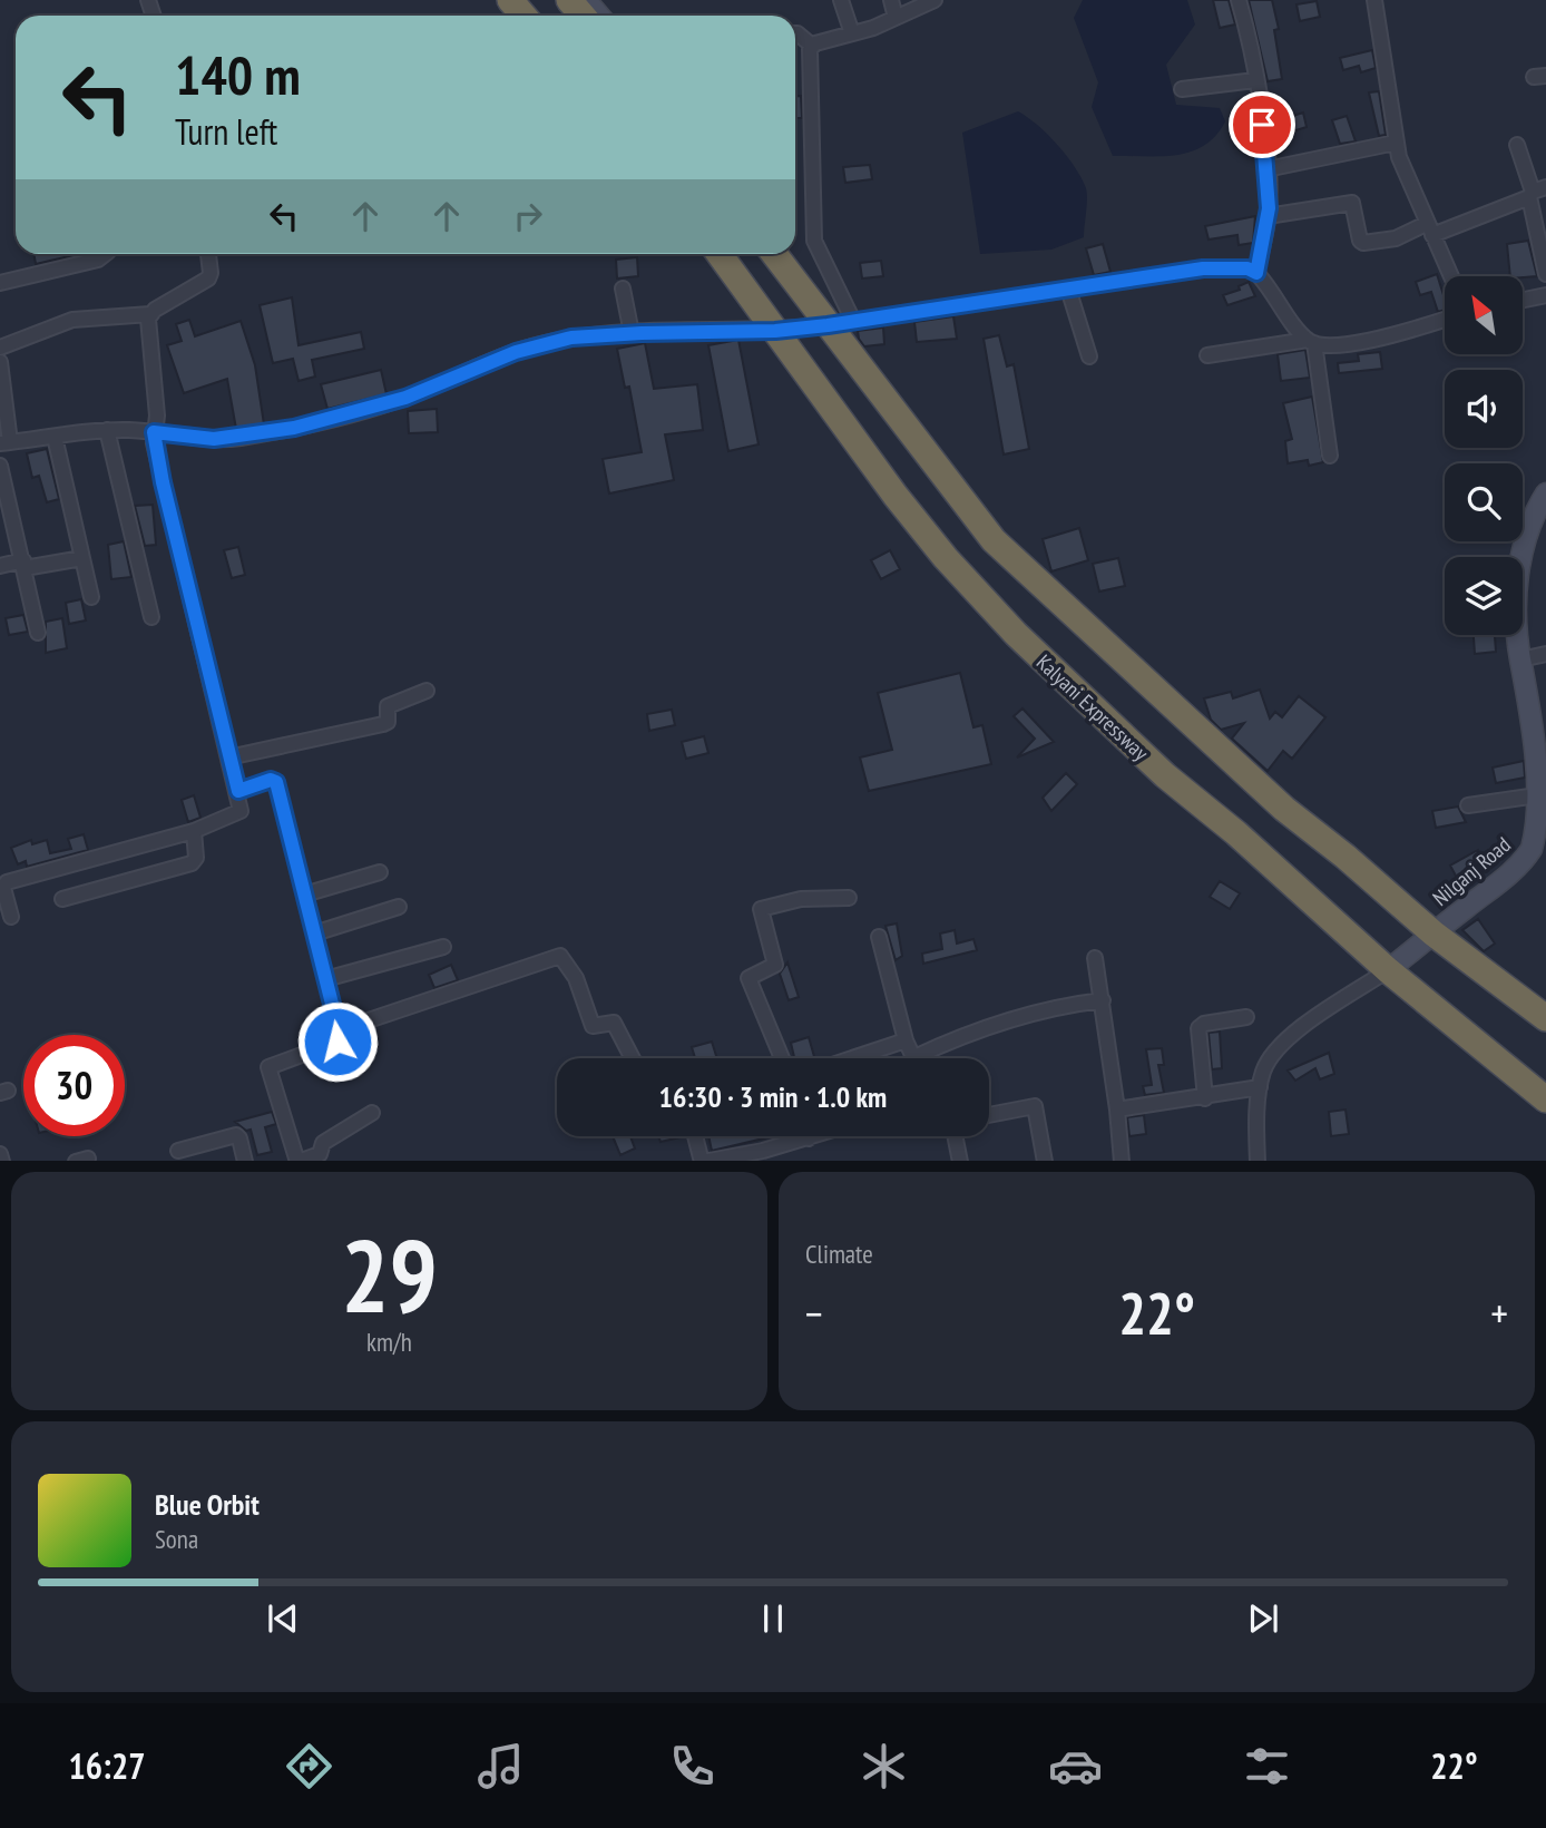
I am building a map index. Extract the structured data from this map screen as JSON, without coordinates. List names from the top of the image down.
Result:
{
  "streets": {
    "highway": ["Kalyani Expressway"],
    "street": ["Nilganj Road"]
  },
  "crossings": [
    ["Kalyani Expressway", "Nilganj Road"]
  ],
  "north": "top left",
  "page": {
    "turn": ["140 m", "Turn left"],
    "limit": "30",
    "trip": "16:30 · 3 min · 1.0 km",
    "tile": [
      ["29", "km/h"],
      "Climate"
    ],
    "heat": ["−", "22°", "+"],
    "song": ["Blue Orbit", "Sona"],
    "tabs": ["16:27", "22°"]
  }
}
